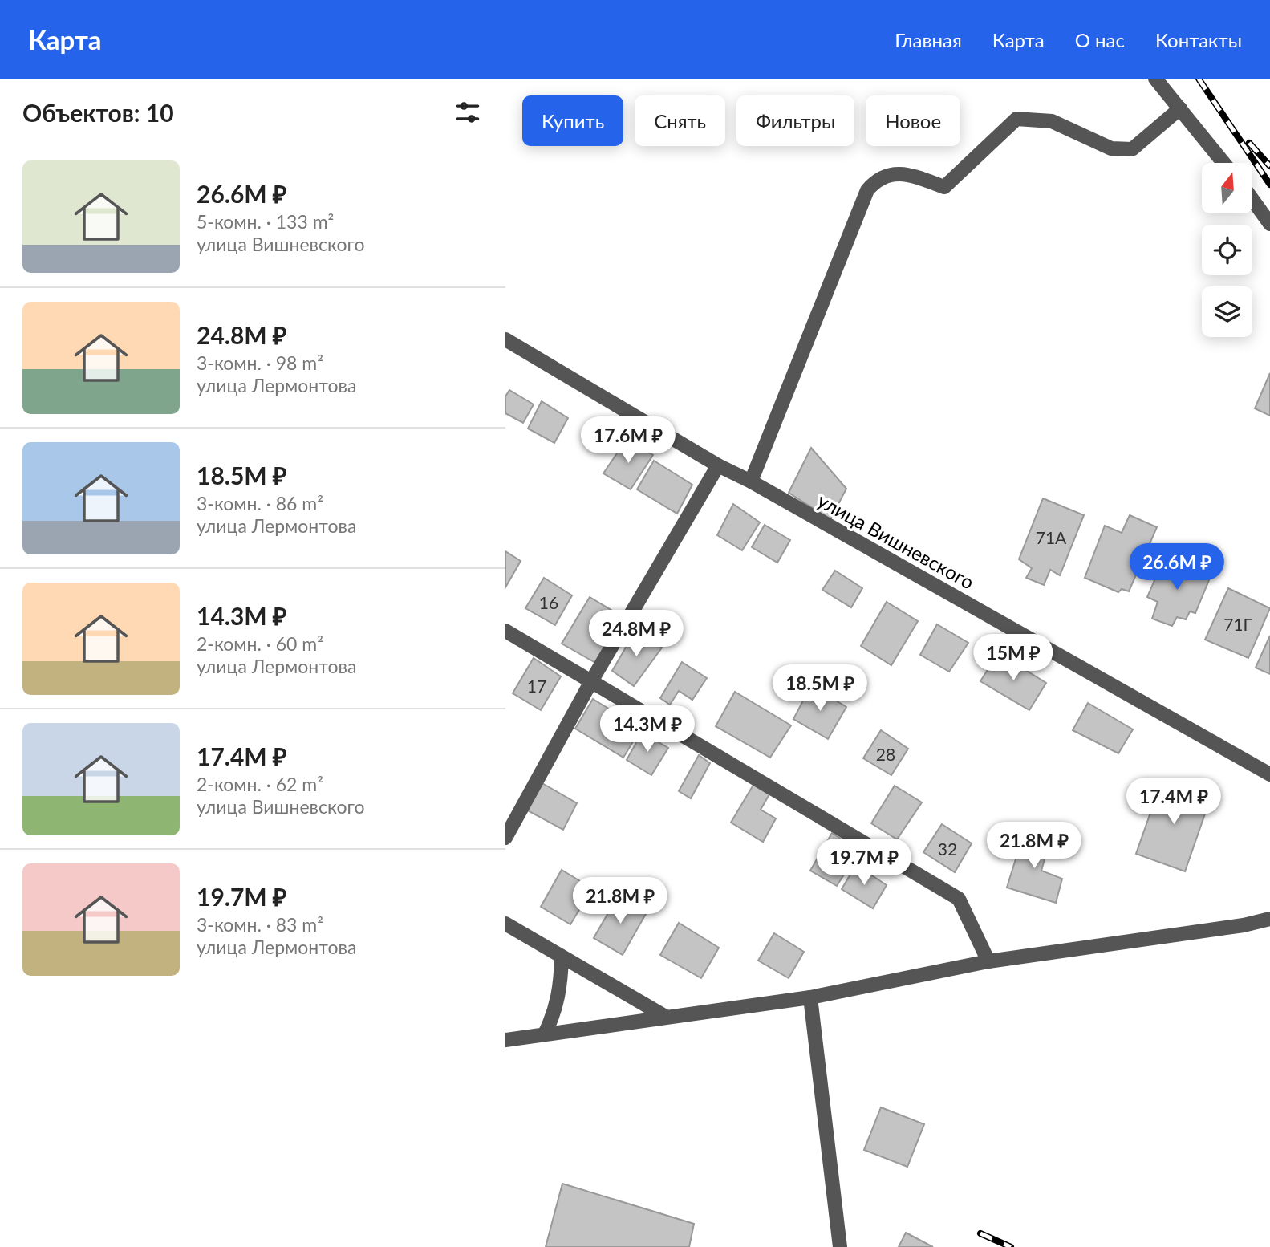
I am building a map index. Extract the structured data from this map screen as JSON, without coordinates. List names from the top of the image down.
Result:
{
  "streets": {
    "street": ["улица Вишневского"]
  },
  "house_numbers": [
    "71А",
    "16",
    "71Г",
    "17",
    "28",
    "32"
  ],
  "north": "top",
  "page": {
    "header": "Карта",
    "nav": [
      "Главная",
      "Карта",
      "О нас",
      "Контакты"
    ],
    "heading": "Объектов: 10",
    "chip": [
      "Купить",
      "Снять",
      "Фильтры",
      "Новое"
    ],
    "list": [
      {
        "name": "26.6M ₽",
        "note": "5-комн. · 133 m² · улица Вишневского"
      },
      {
        "name": "24.8M ₽",
        "note": "3-комн. · 98 m² · улица Лермонтова"
      },
      {
        "name": "18.5M ₽",
        "note": "3-комн. · 86 m² · улица Лермонтова"
      },
      {
        "name": "14.3M ₽",
        "note": "2-комн. · 60 m² · улица Лермонтова"
      },
      {
        "name": "17.4M ₽",
        "note": "2-комн. · 62 m² · улица Вишневского"
      },
      {
        "name": "19.7M ₽",
        "note": "3-комн. · 83 m² · улица Лермонтова"
      }
    ],
    "price": [
      "17.6M ₽",
      "26.6M ₽",
      "24.8M ₽",
      "15M ₽",
      "18.5M ₽",
      "14.3M ₽",
      "17.4M ₽",
      "21.8M ₽",
      "19.7M ₽",
      "21.8M ₽"
    ]
  }
}
